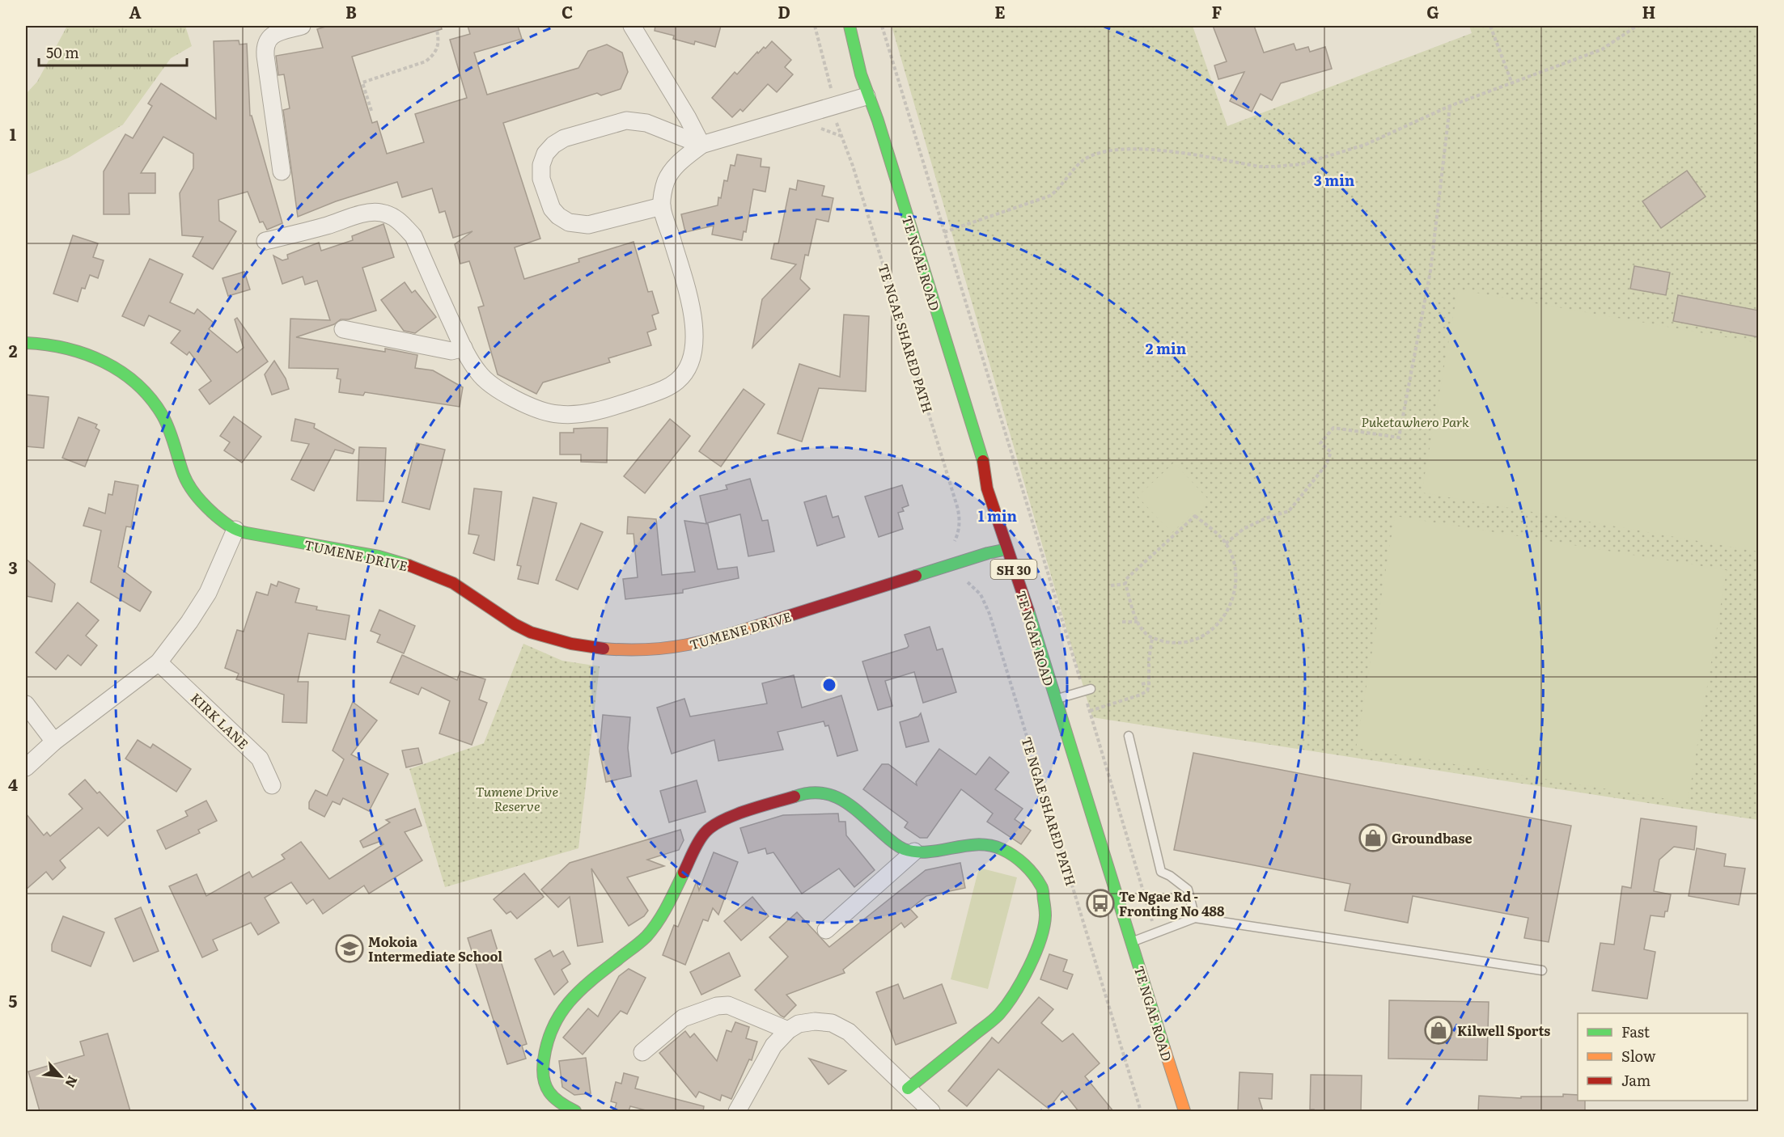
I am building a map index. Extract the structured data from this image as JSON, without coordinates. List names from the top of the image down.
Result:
{
  "streets": {
    "main road": ["TE NGAE ROAD", "TUMENE DRIVE", "SH 30"],
    "street": ["KIRK LANE"],
    "path": ["TE NGAE SHARED PATH"]
  },
  "crossings": [
    ["TE NGAE ROAD", "TUMENE DRIVE"]
  ],
  "parks": ["Puketawhero Park", "Tumene Drive Reserve"],
  "places": {
    "shop": ["Groundbase", "Kilwell Sports"],
    "bus stop": ["Te Ngae Rd - Fronting No 488"],
    "school or university": ["Mokoia Intermediate School"]
  },
  "legend": ["Fast", "Slow", "Jam"],
  "scale_bar": "50 m",
  "north": "bottom right",
  "grid": {
    "columns": [
      "A",
      "B",
      "C",
      "D",
      "E",
      "F",
      "G",
      "H"
    ],
    "rows": [
      "1",
      "2",
      "3",
      "4",
      "5"
    ]
  },
  "rings": ["3 min", "2 min", "1 min"]
}
